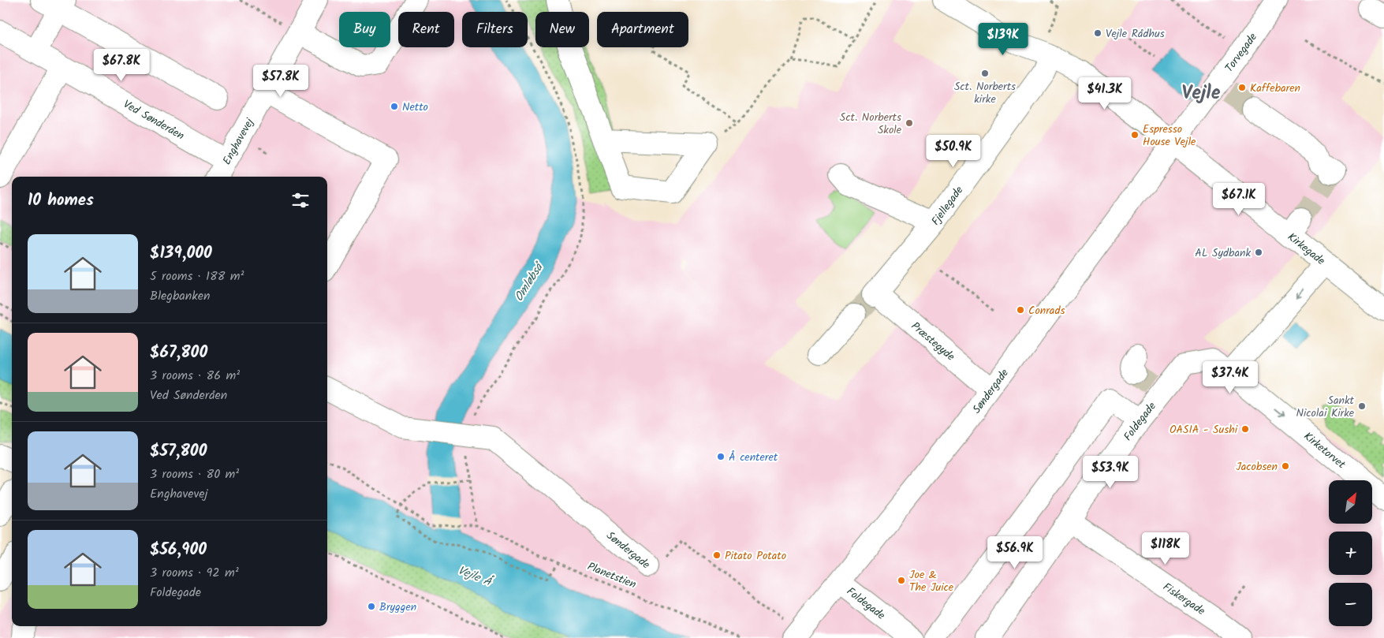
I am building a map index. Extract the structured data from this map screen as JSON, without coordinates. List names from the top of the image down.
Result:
{
  "streets": {
    "street": [
      "Torvegade",
      "Ved Sønderåen",
      "Enghavevej",
      "Fjellegade",
      "Kirkegade",
      "Præstegyde",
      "Søndergade",
      "Foldegade",
      "Kirketorvet",
      "Fiskergade"
    ],
    "path": ["Planetstien"]
  },
  "crossings": [
    ["Torvegade", "Kirkegade"],
    ["Torvegade", "Søndergade"],
    ["Ved Sønderåen", "Enghavevej"],
    ["Fjellegade", "Kirkegade"],
    ["Fjellegade", "Præstegyde"],
    ["Kirkegade", "Søndergade"],
    ["Præstegyde", "Søndergade"],
    ["Søndergade", "Foldegade"],
    ["Foldegade", "Kirketorvet"],
    ["Foldegade", "Fiskergade"]
  ],
  "one_way": ["Kirketorvet"],
  "districts": ["Vejle"],
  "water": ["Omløbså", "Vejle Å"],
  "places": [
    "Vejle Rådhus",
    "Sct. Norberts kirke",
    "Kaffebaren",
    "Netto",
    "Sct. Norberts Skole",
    "Espresso House Vejle",
    "AL Sydbank",
    "Conrads",
    "Sankt Nicolai Kirke",
    "OASIA - Sushi",
    "Å centeret",
    "Jacobsen",
    "Pitato Potato",
    "Joe & The Juice",
    "Bryggen"
  ],
  "north": "top right",
  "page": {
    "chip": [
      "Buy",
      "Rent",
      "Filters",
      "New",
      "Apartment"
    ],
    "price": [
      "$139K",
      "$67.8K",
      "$57.8K",
      "$41.3K",
      "$50.9K",
      "$67.1K",
      "$37.4K",
      "$53.9K",
      "$118K",
      "$56.9K"
    ],
    "heading": "10 homes",
    "list": [
      {
        "name": "$139,000",
        "note": "5 rooms · 188 m² · Blegbanken"
      },
      {
        "name": "$67,800",
        "note": "3 rooms · 86 m² · Ved Sønderåen"
      },
      {
        "name": "$57,800",
        "note": "3 rooms · 80 m² · Enghavevej"
      },
      {
        "name": "$56,900",
        "note": "3 rooms · 92 m² · Foldegade"
      }
    ],
    "map_buttons": ["+", "−"]
  }
}
